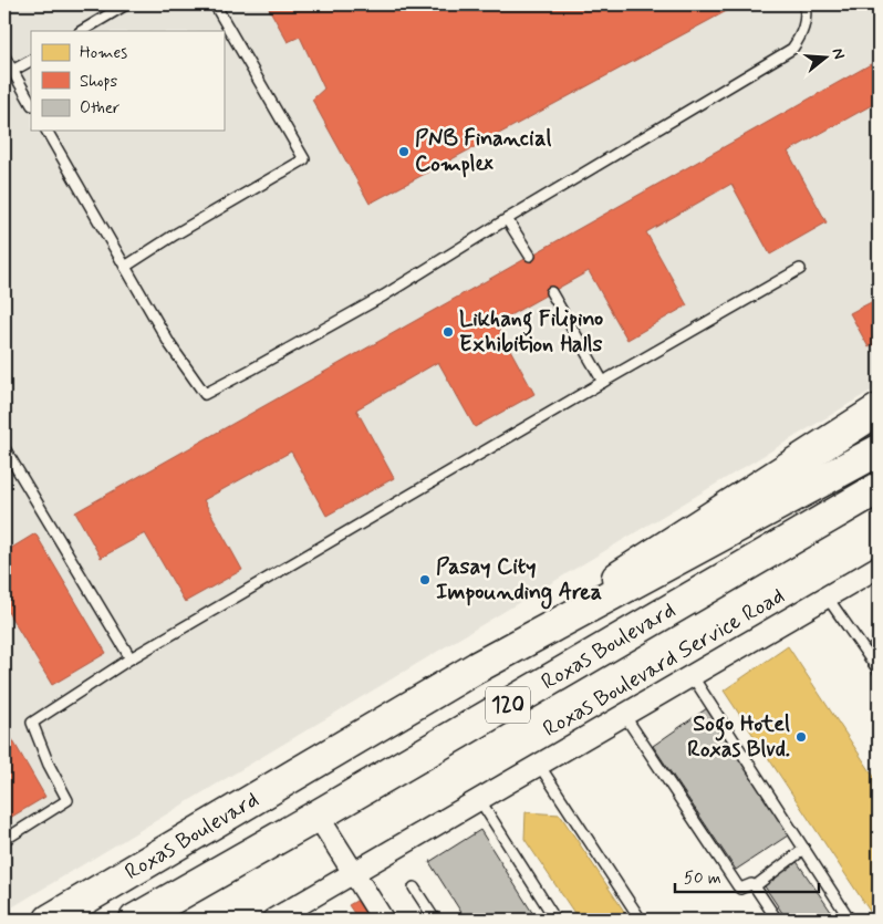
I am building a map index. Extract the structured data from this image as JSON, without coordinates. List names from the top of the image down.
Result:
{
  "streets": {
    "main road": ["Roxas Boulevard", "120"],
    "street": ["Roxas Boulevard Service Road"]
  },
  "places": [
    "PNB Financial Complex",
    "Likhang Filipino Exhibition Halls",
    "Pasay City Impounding Area",
    "Sogo Hotel Roxas Blvd."
  ],
  "legend": ["Homes", "Shops", "Other"],
  "scale_bar": "50 m",
  "north": "right"
}
